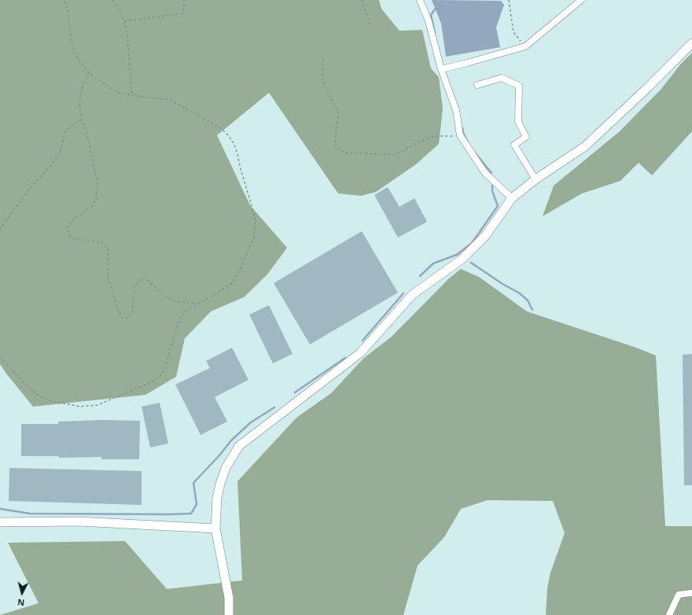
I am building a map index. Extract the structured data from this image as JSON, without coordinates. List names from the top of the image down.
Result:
{
  "north": "bottom"
}
